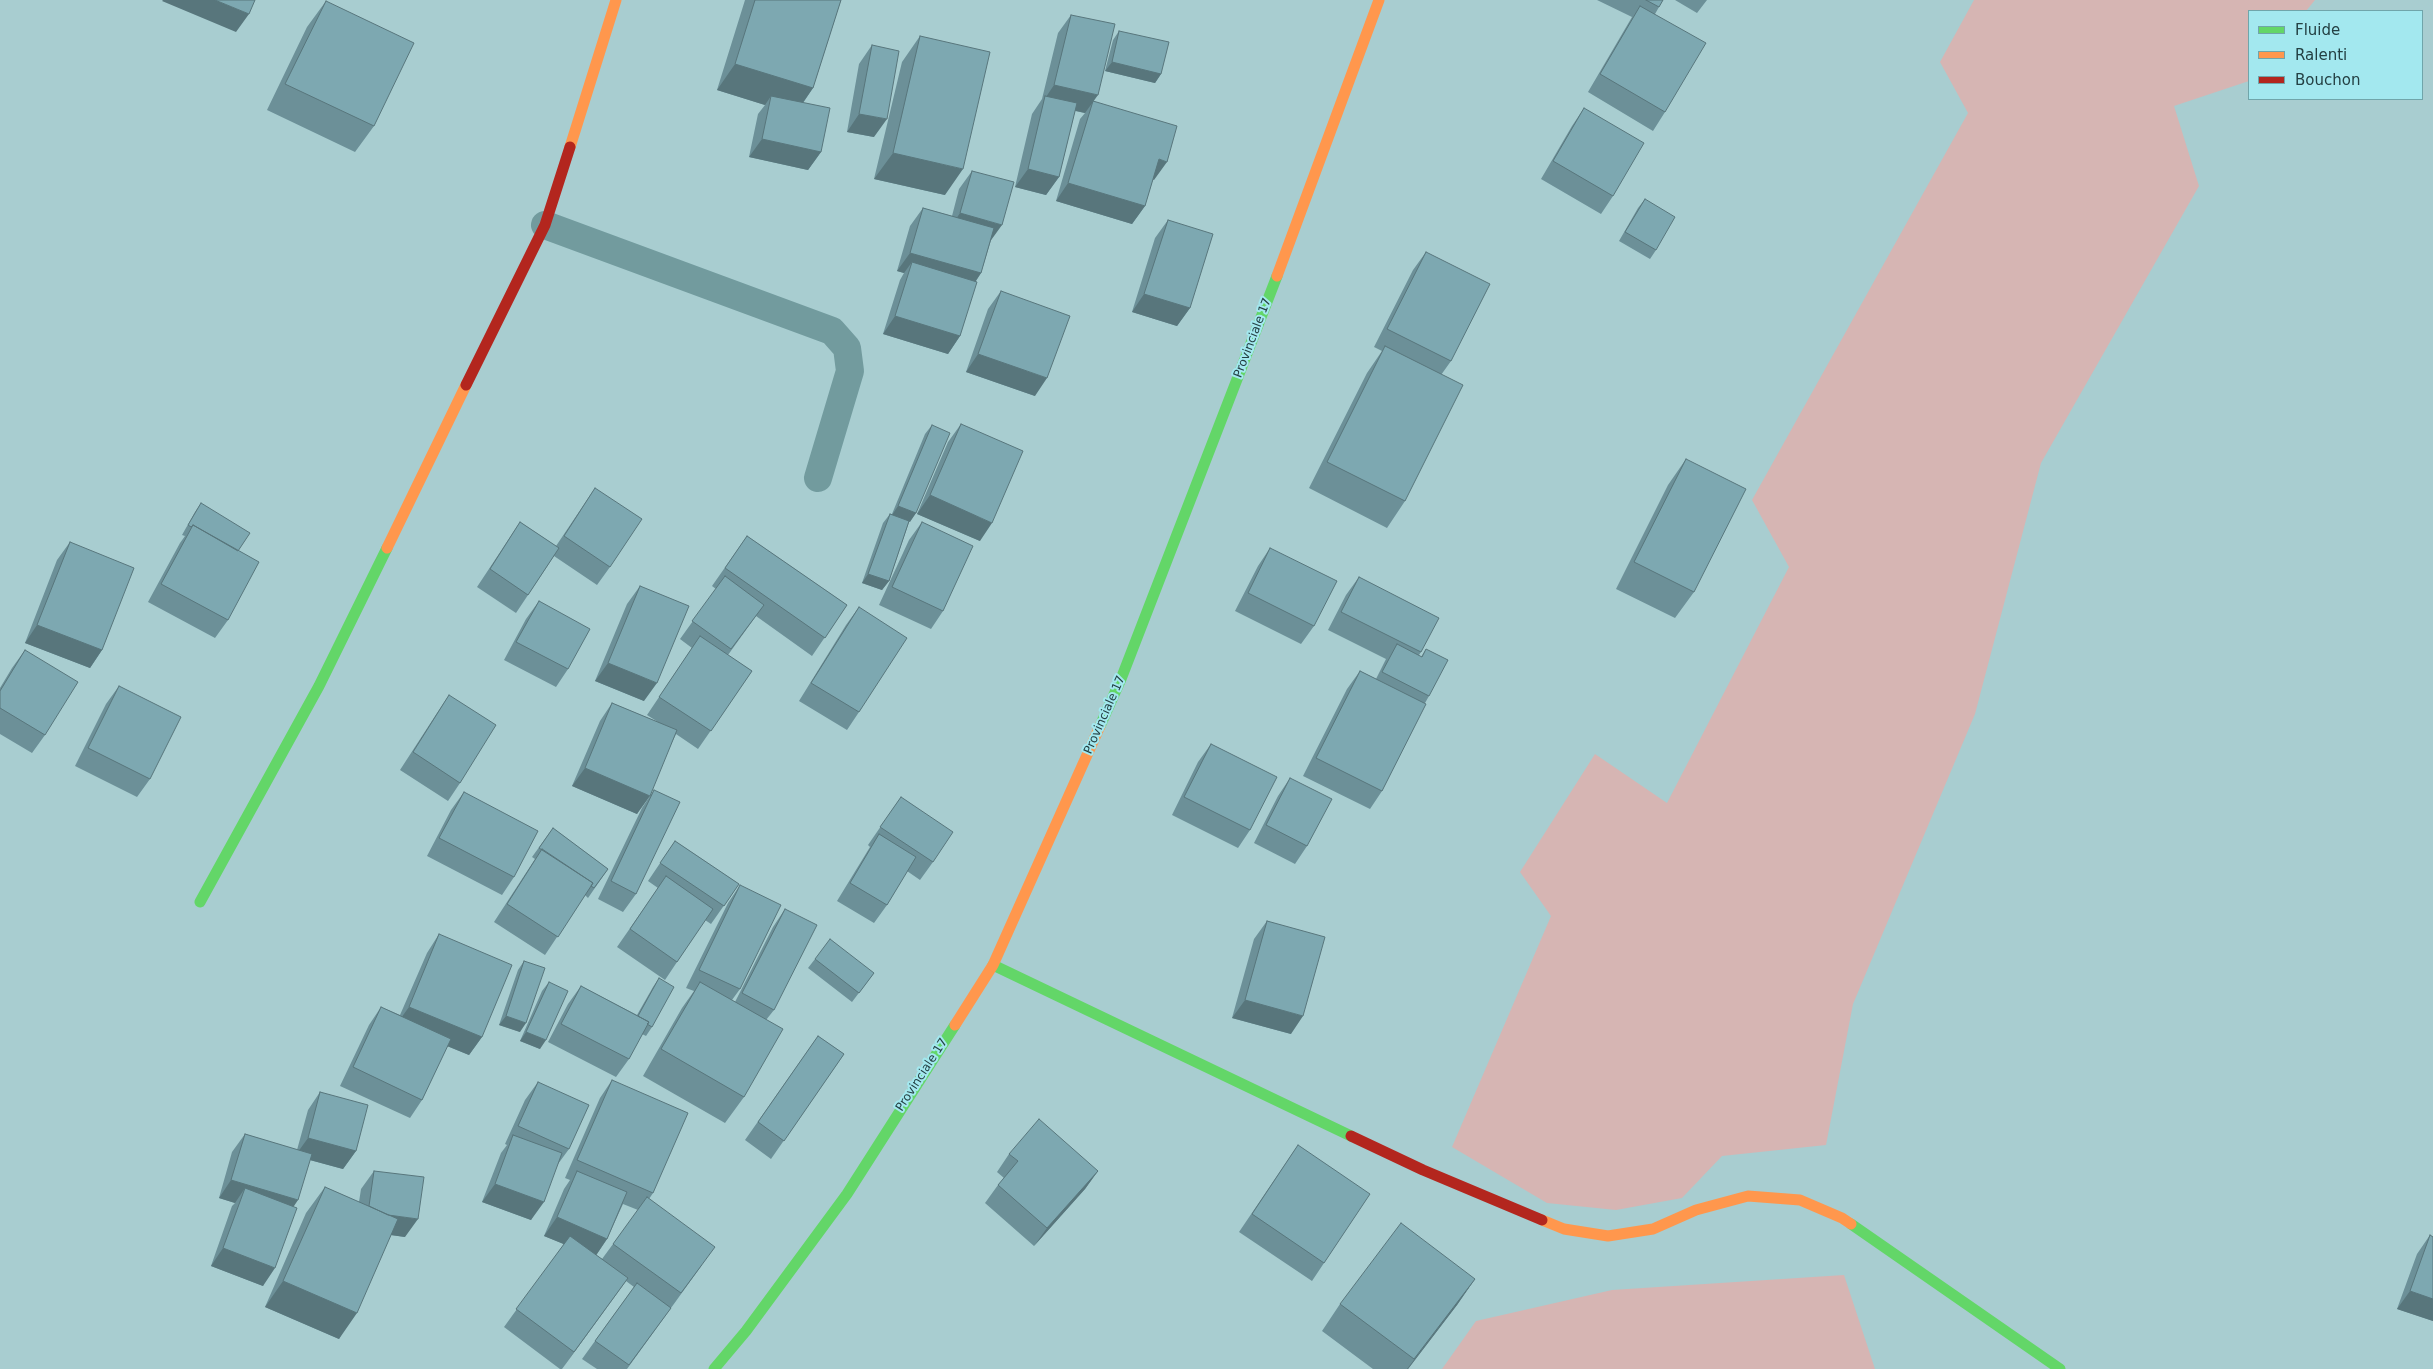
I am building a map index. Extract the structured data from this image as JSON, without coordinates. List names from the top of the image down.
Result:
{
  "streets": {
    "street": ["Provinciale 17"]
  },
  "legend": ["Fluide", "Ralenti", "Bouchon"]
}
